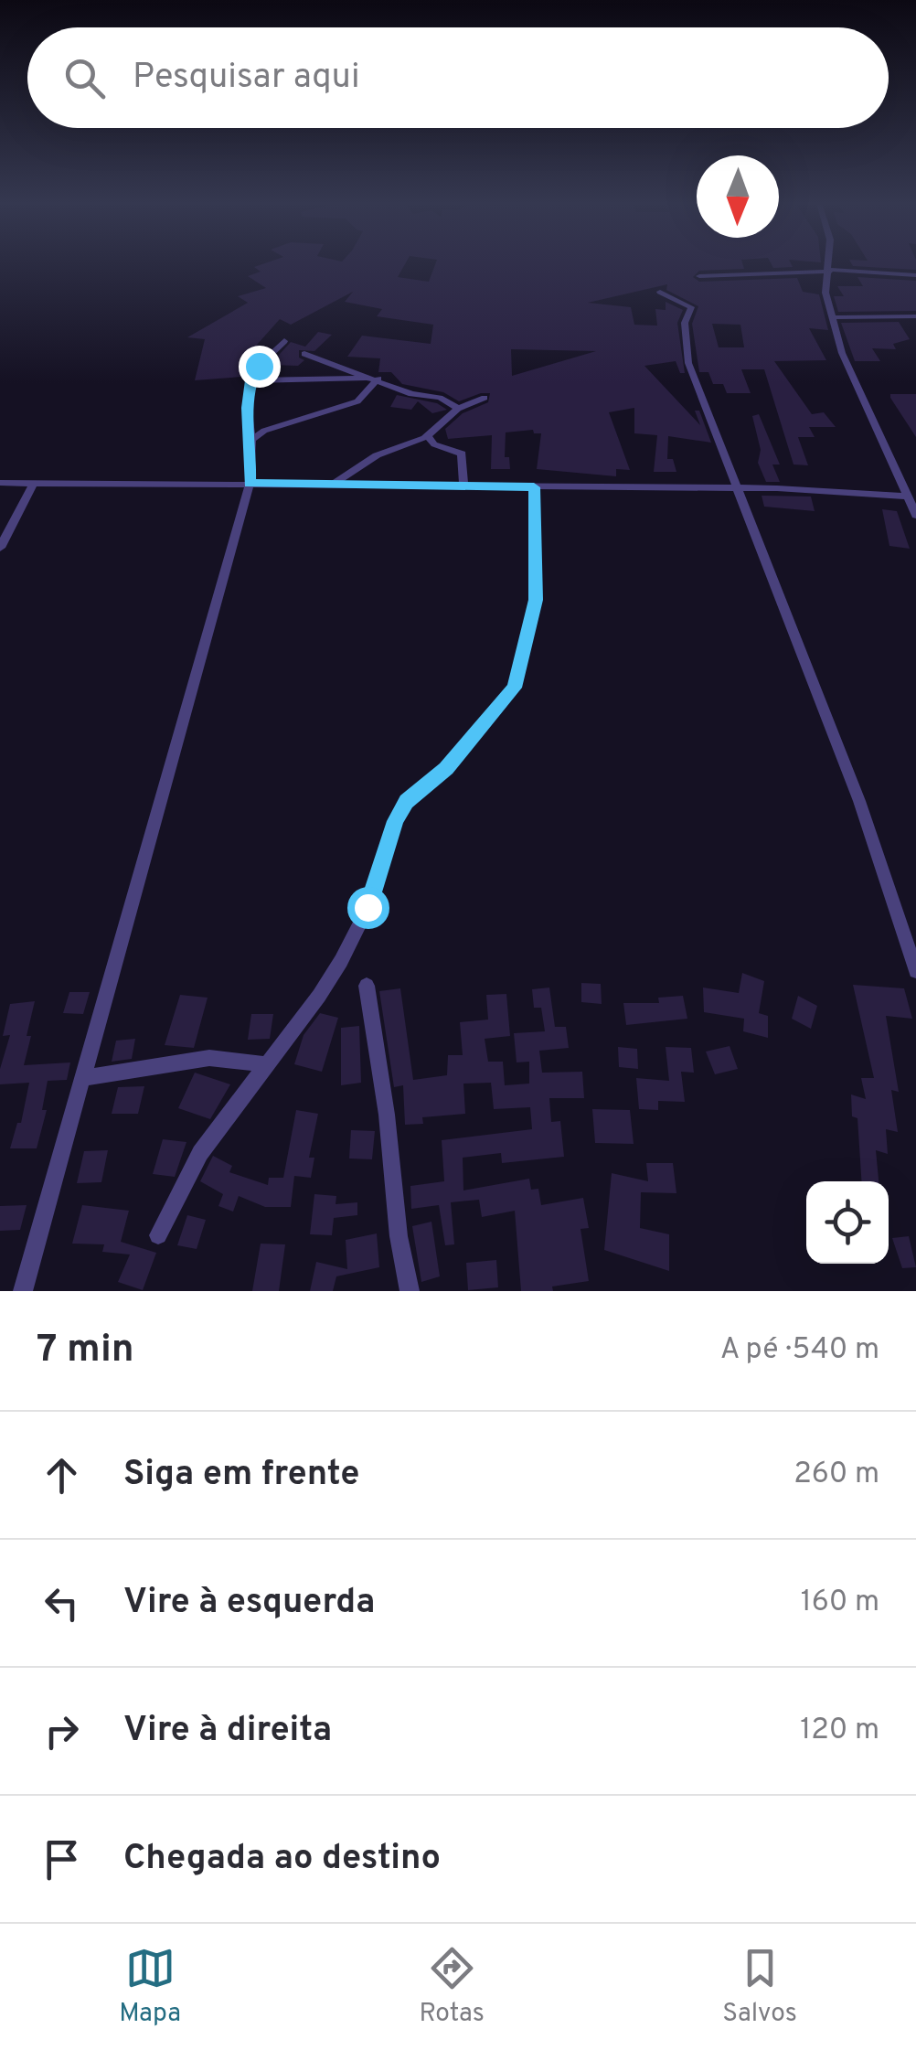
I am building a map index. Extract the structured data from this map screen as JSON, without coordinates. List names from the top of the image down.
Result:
{
  "north": "bottom",
  "page": {
    "search": "Pesquisar aqui",
    "heading": ["7 min", "A pé · 540 m"],
    "list": [
      ["Siga em frente", "260 m"],
      ["Vire à esquerda", "160 m"],
      ["Vire à direita", "120 m"],
      "Chegada ao destino"
    ],
    "nav": ["Mapa", "Rotas", "Salvos"]
  }
}
